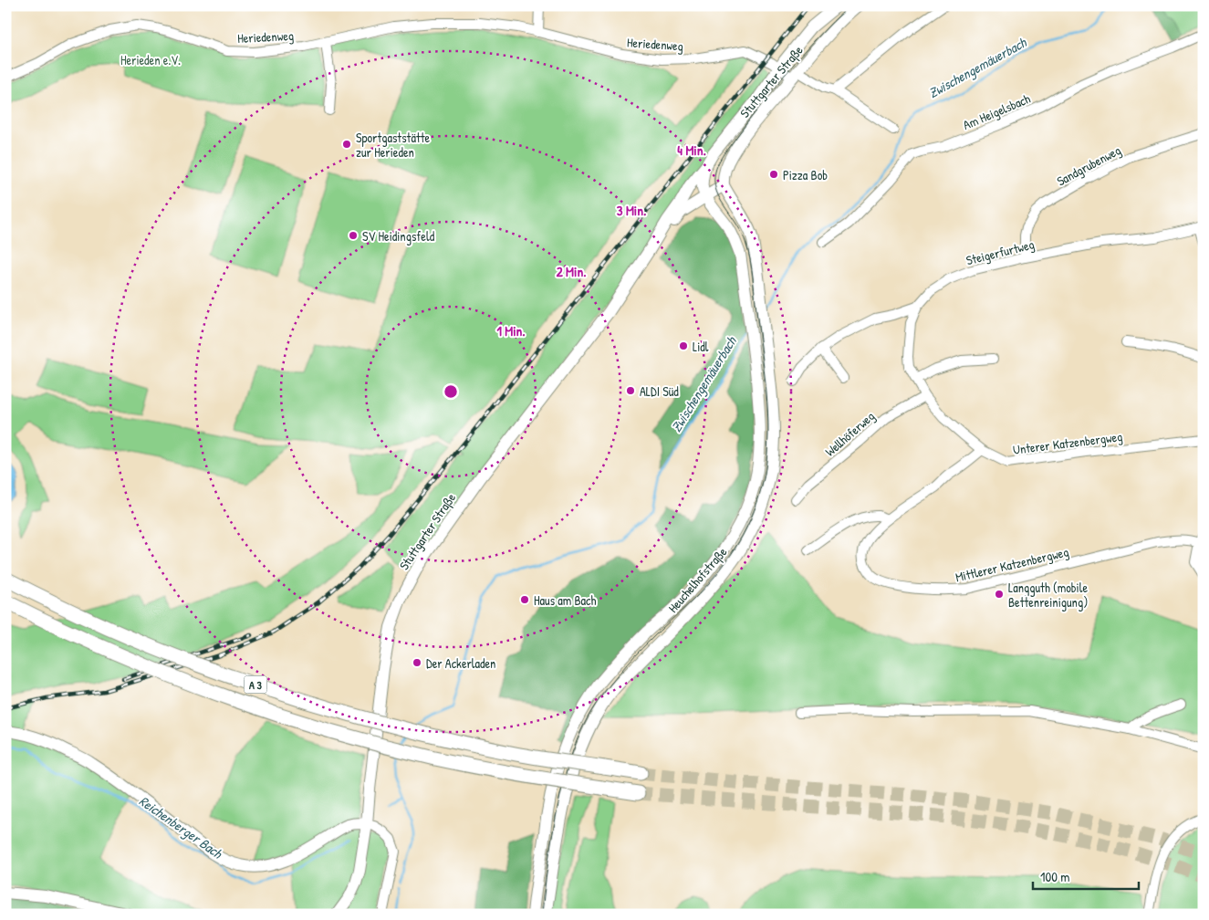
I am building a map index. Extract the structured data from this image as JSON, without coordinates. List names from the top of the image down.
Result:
{
  "streets": {
    "highway": ["A 3"],
    "main road": ["Stuttgarter Straße", "Heuchelhofstraße"],
    "street": [
      "Heriedenweg",
      "Am Heigelsbach",
      "Sandgrubenweg",
      "Steigerfurtweg",
      "Wellhöferweg",
      "Unterer Katzenbergweg",
      "Mittlerer Katzenbergweg"
    ]
  },
  "crossings": [
    ["Heriedenweg", "Stuttgarter Straße"],
    ["Stuttgarter Straße", "Heuchelhofstraße"],
    ["Sandgrubenweg", "Steigerfurtweg"],
    ["Steigerfurtweg", "Unterer Katzenbergweg"],
    ["Wellhöferweg", "Unterer Katzenbergweg"],
    ["Unterer Katzenbergweg", "Mittlerer Katzenbergweg"]
  ],
  "water": ["Zwischengemäuerbach", "Reichenberger Bach"],
  "parks": ["Herieden e.V."],
  "places": [
    "Sportgaststätte zur Herieden",
    "Pizza Bob",
    "SV Heidingsfeld",
    "Lidl",
    "ALDI Süd",
    "Langguth (mobile Bettenreinigung)",
    "Haus am Bach",
    "Der Ackerladen"
  ],
  "scale_bar": "100 m",
  "rings": [
    "4 Min.",
    "3 Min.",
    "2 Min.",
    "1 Min."
  ]
}
